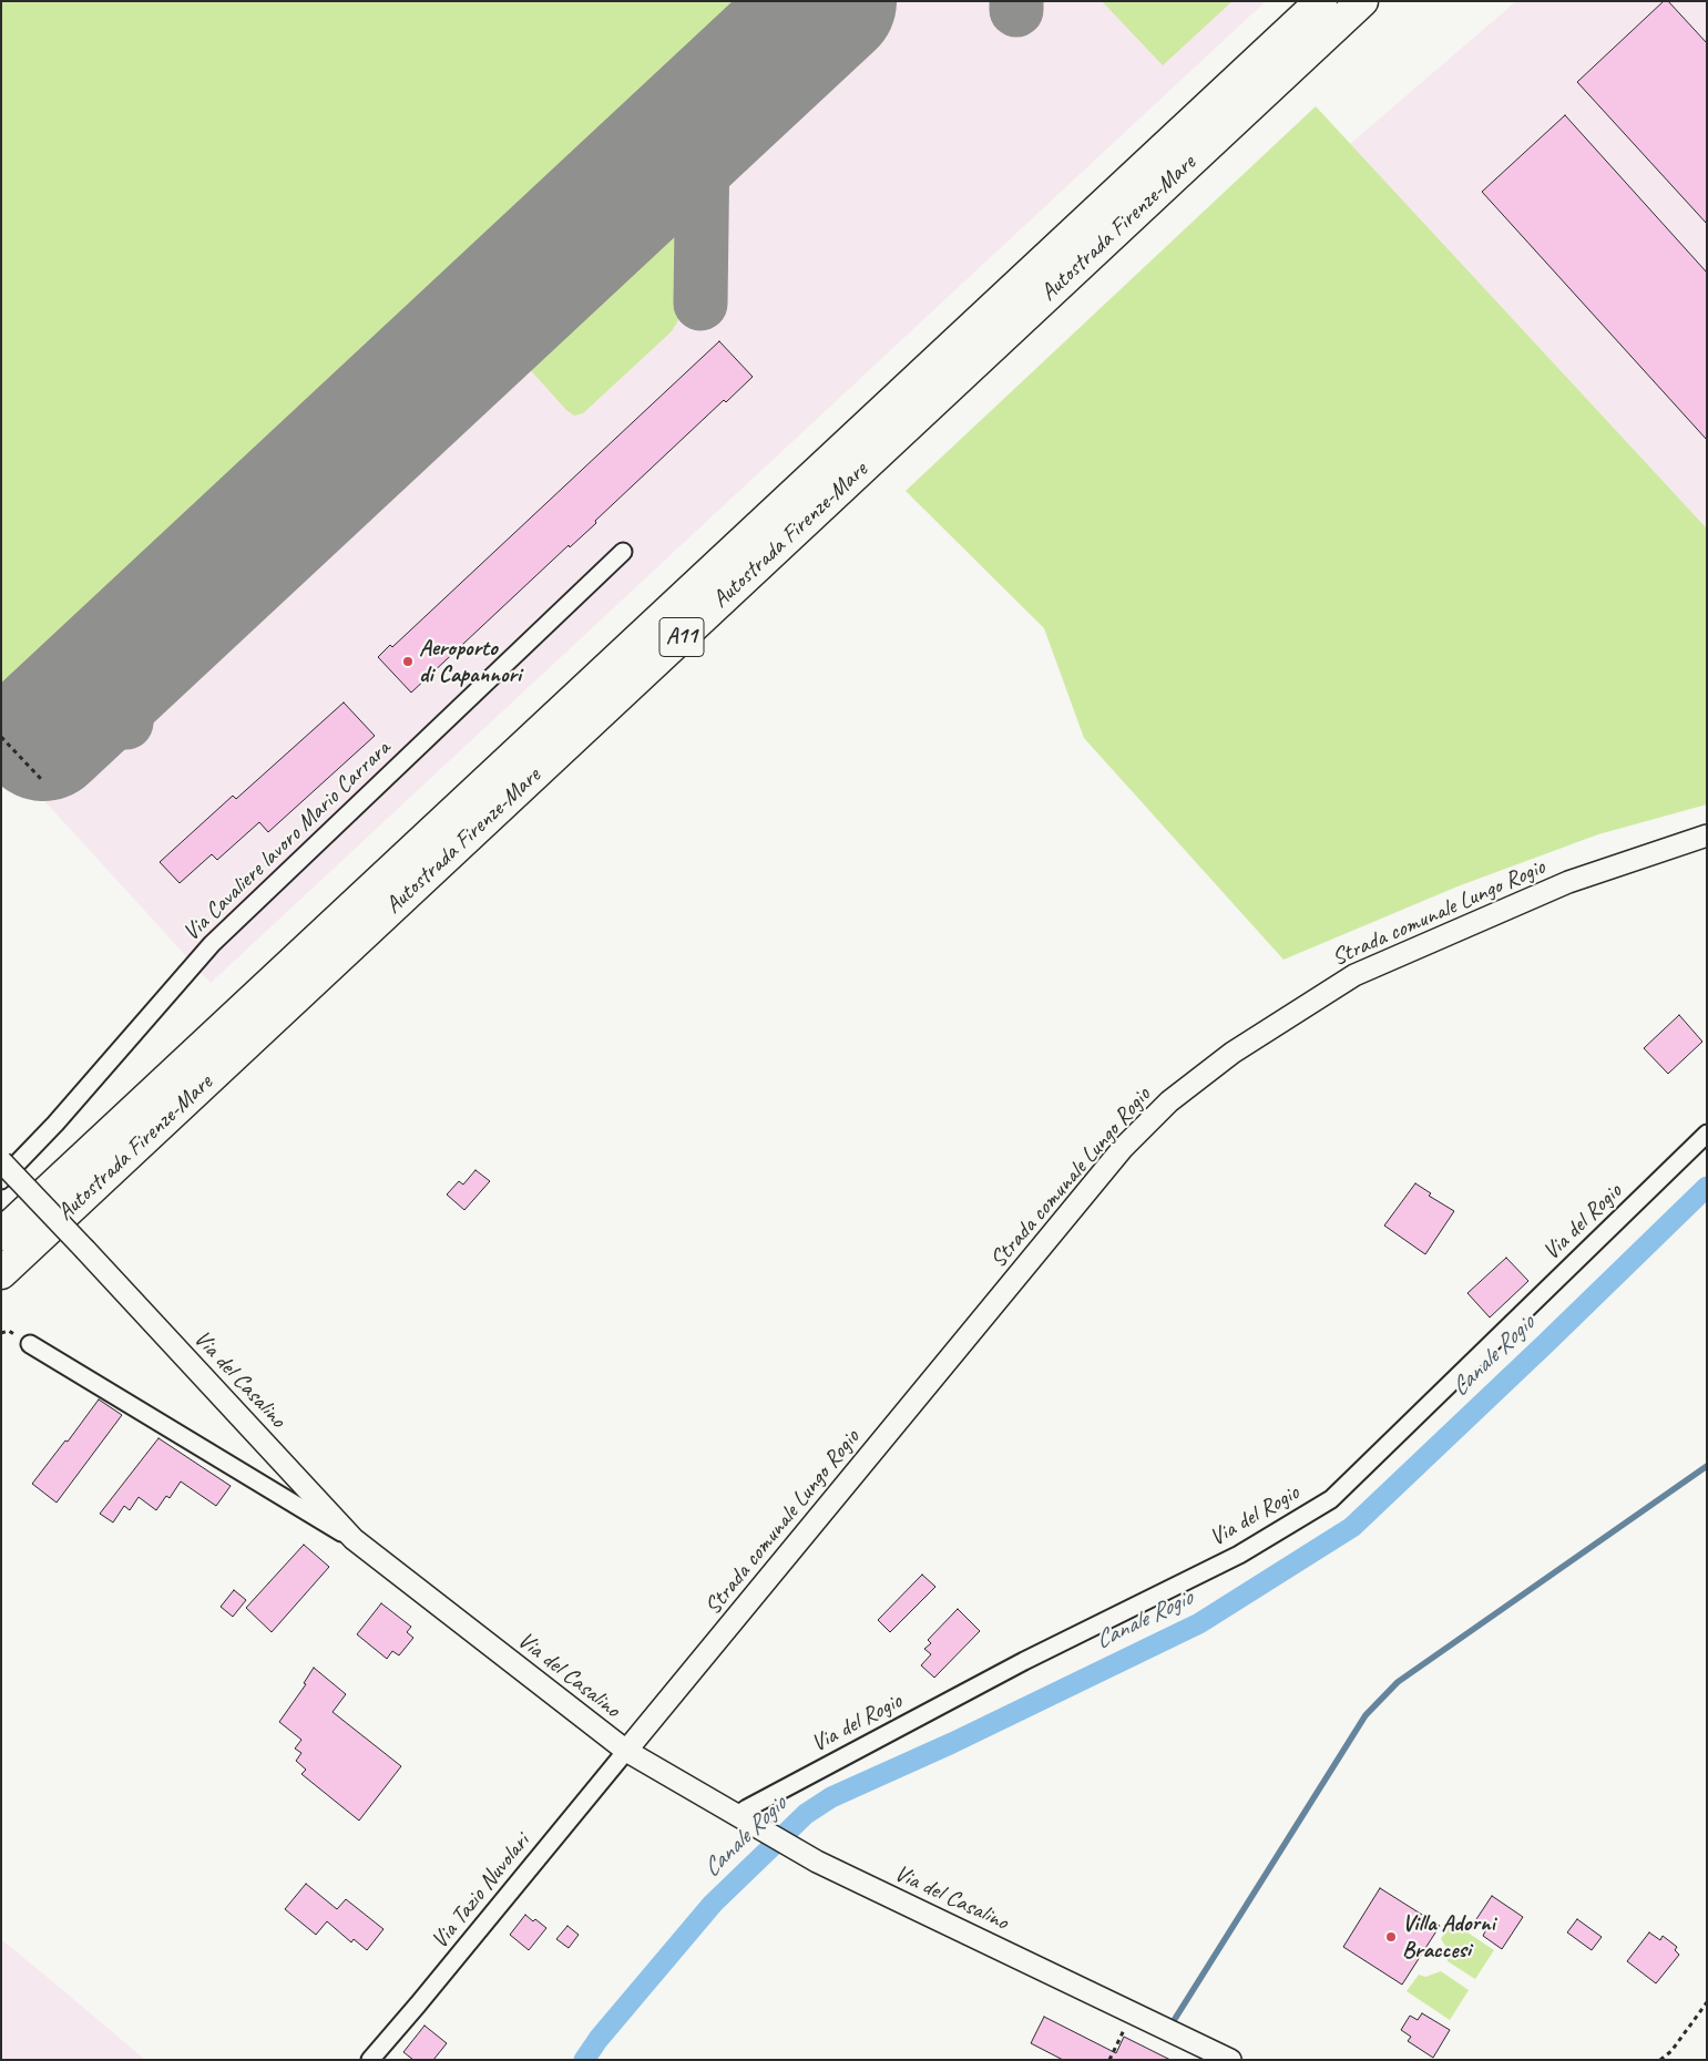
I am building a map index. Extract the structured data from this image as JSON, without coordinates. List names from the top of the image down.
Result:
{
  "streets": {
    "highway": ["Autostrada Firenze-Mare", "A11"],
    "street": [
      "Via Cavaliere lavoro Mario Carrara",
      "Strada comunale Lungo Rogio",
      "Via del Rogio",
      "Via del Casalino",
      "Via Tazio Nuvolari"
    ]
  },
  "crossings": [
    ["Strada comunale Lungo Rogio", "Via del Casalino"],
    ["Strada comunale Lungo Rogio", "Via Tazio Nuvolari"],
    ["Via del Rogio", "Via del Casalino"],
    ["Via del Casalino", "Via Tazio Nuvolari"]
  ],
  "water": ["Canale Rogio"],
  "places": ["Aeroporto di Capannori", "Villa Adorni Braccesi"]
}
